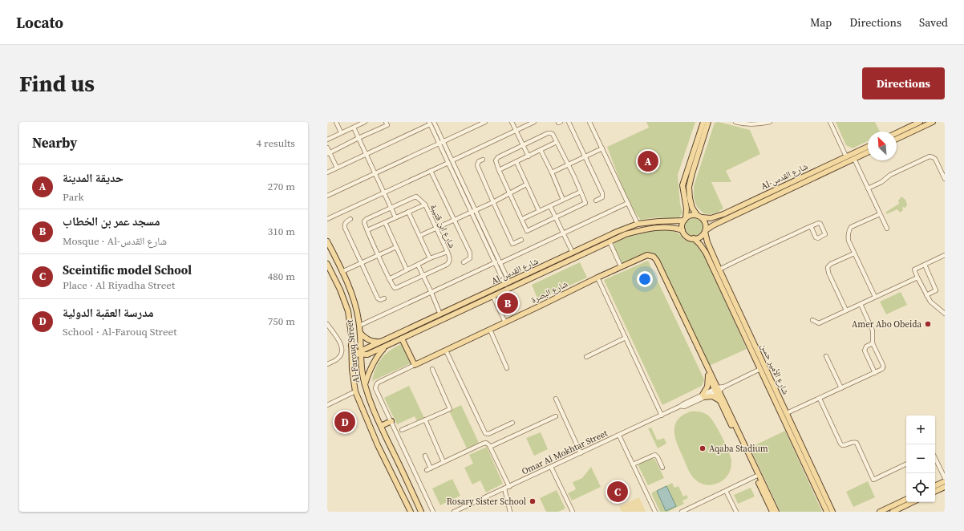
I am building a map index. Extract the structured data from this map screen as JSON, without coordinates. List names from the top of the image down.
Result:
{
  "streets": {
    "main road": [
      "Al-شارع القدس",
      "شارع البصرة",
      "Al-Farouq Street",
      "شارع الأمير حسن"
    ],
    "street": ["شارع ابن قتيبة", "Omar Al Mokhtar Street"]
  },
  "crossings": [
    ["Al-شارع القدس", "Al-Farouq Street"],
    ["Al-شارع القدس", "شارع الأمير حسن"],
    ["شارع الأمير حسن", "Omar Al Mokhtar Street"]
  ],
  "places": ["Amer Abo Obeida", "Aqaba Stadium", "Rosary Sister School"],
  "north": "top left",
  "page": {
    "header": "Locato",
    "nav": ["Map", "Directions", "Saved"],
    "buttons": "Directions",
    "title": "Find us",
    "heading": ["Nearby", "4 results"],
    "pins": [
      "A",
      "B",
      "D",
      "C"
    ],
    "list": [
      {
        "mark": "A",
        "name": "حديقة المدينة",
        "note": "Park",
        "value": "270 m"
      },
      {
        "mark": "B",
        "name": "مسجد عمر بن الخطاب",
        "note": "Mosque · Al-شارع القدس",
        "value": "310 m"
      },
      {
        "mark": "C",
        "name": "Sceintific model School",
        "note": "Place · Al Riyadha Street",
        "value": "480 m"
      },
      {
        "mark": "D",
        "name": "مدرسة العقبة الدولية",
        "note": "School · Al-Farouq Street",
        "value": "750 m"
      }
    ],
    "map_buttons": ["+", "−"]
  }
}
